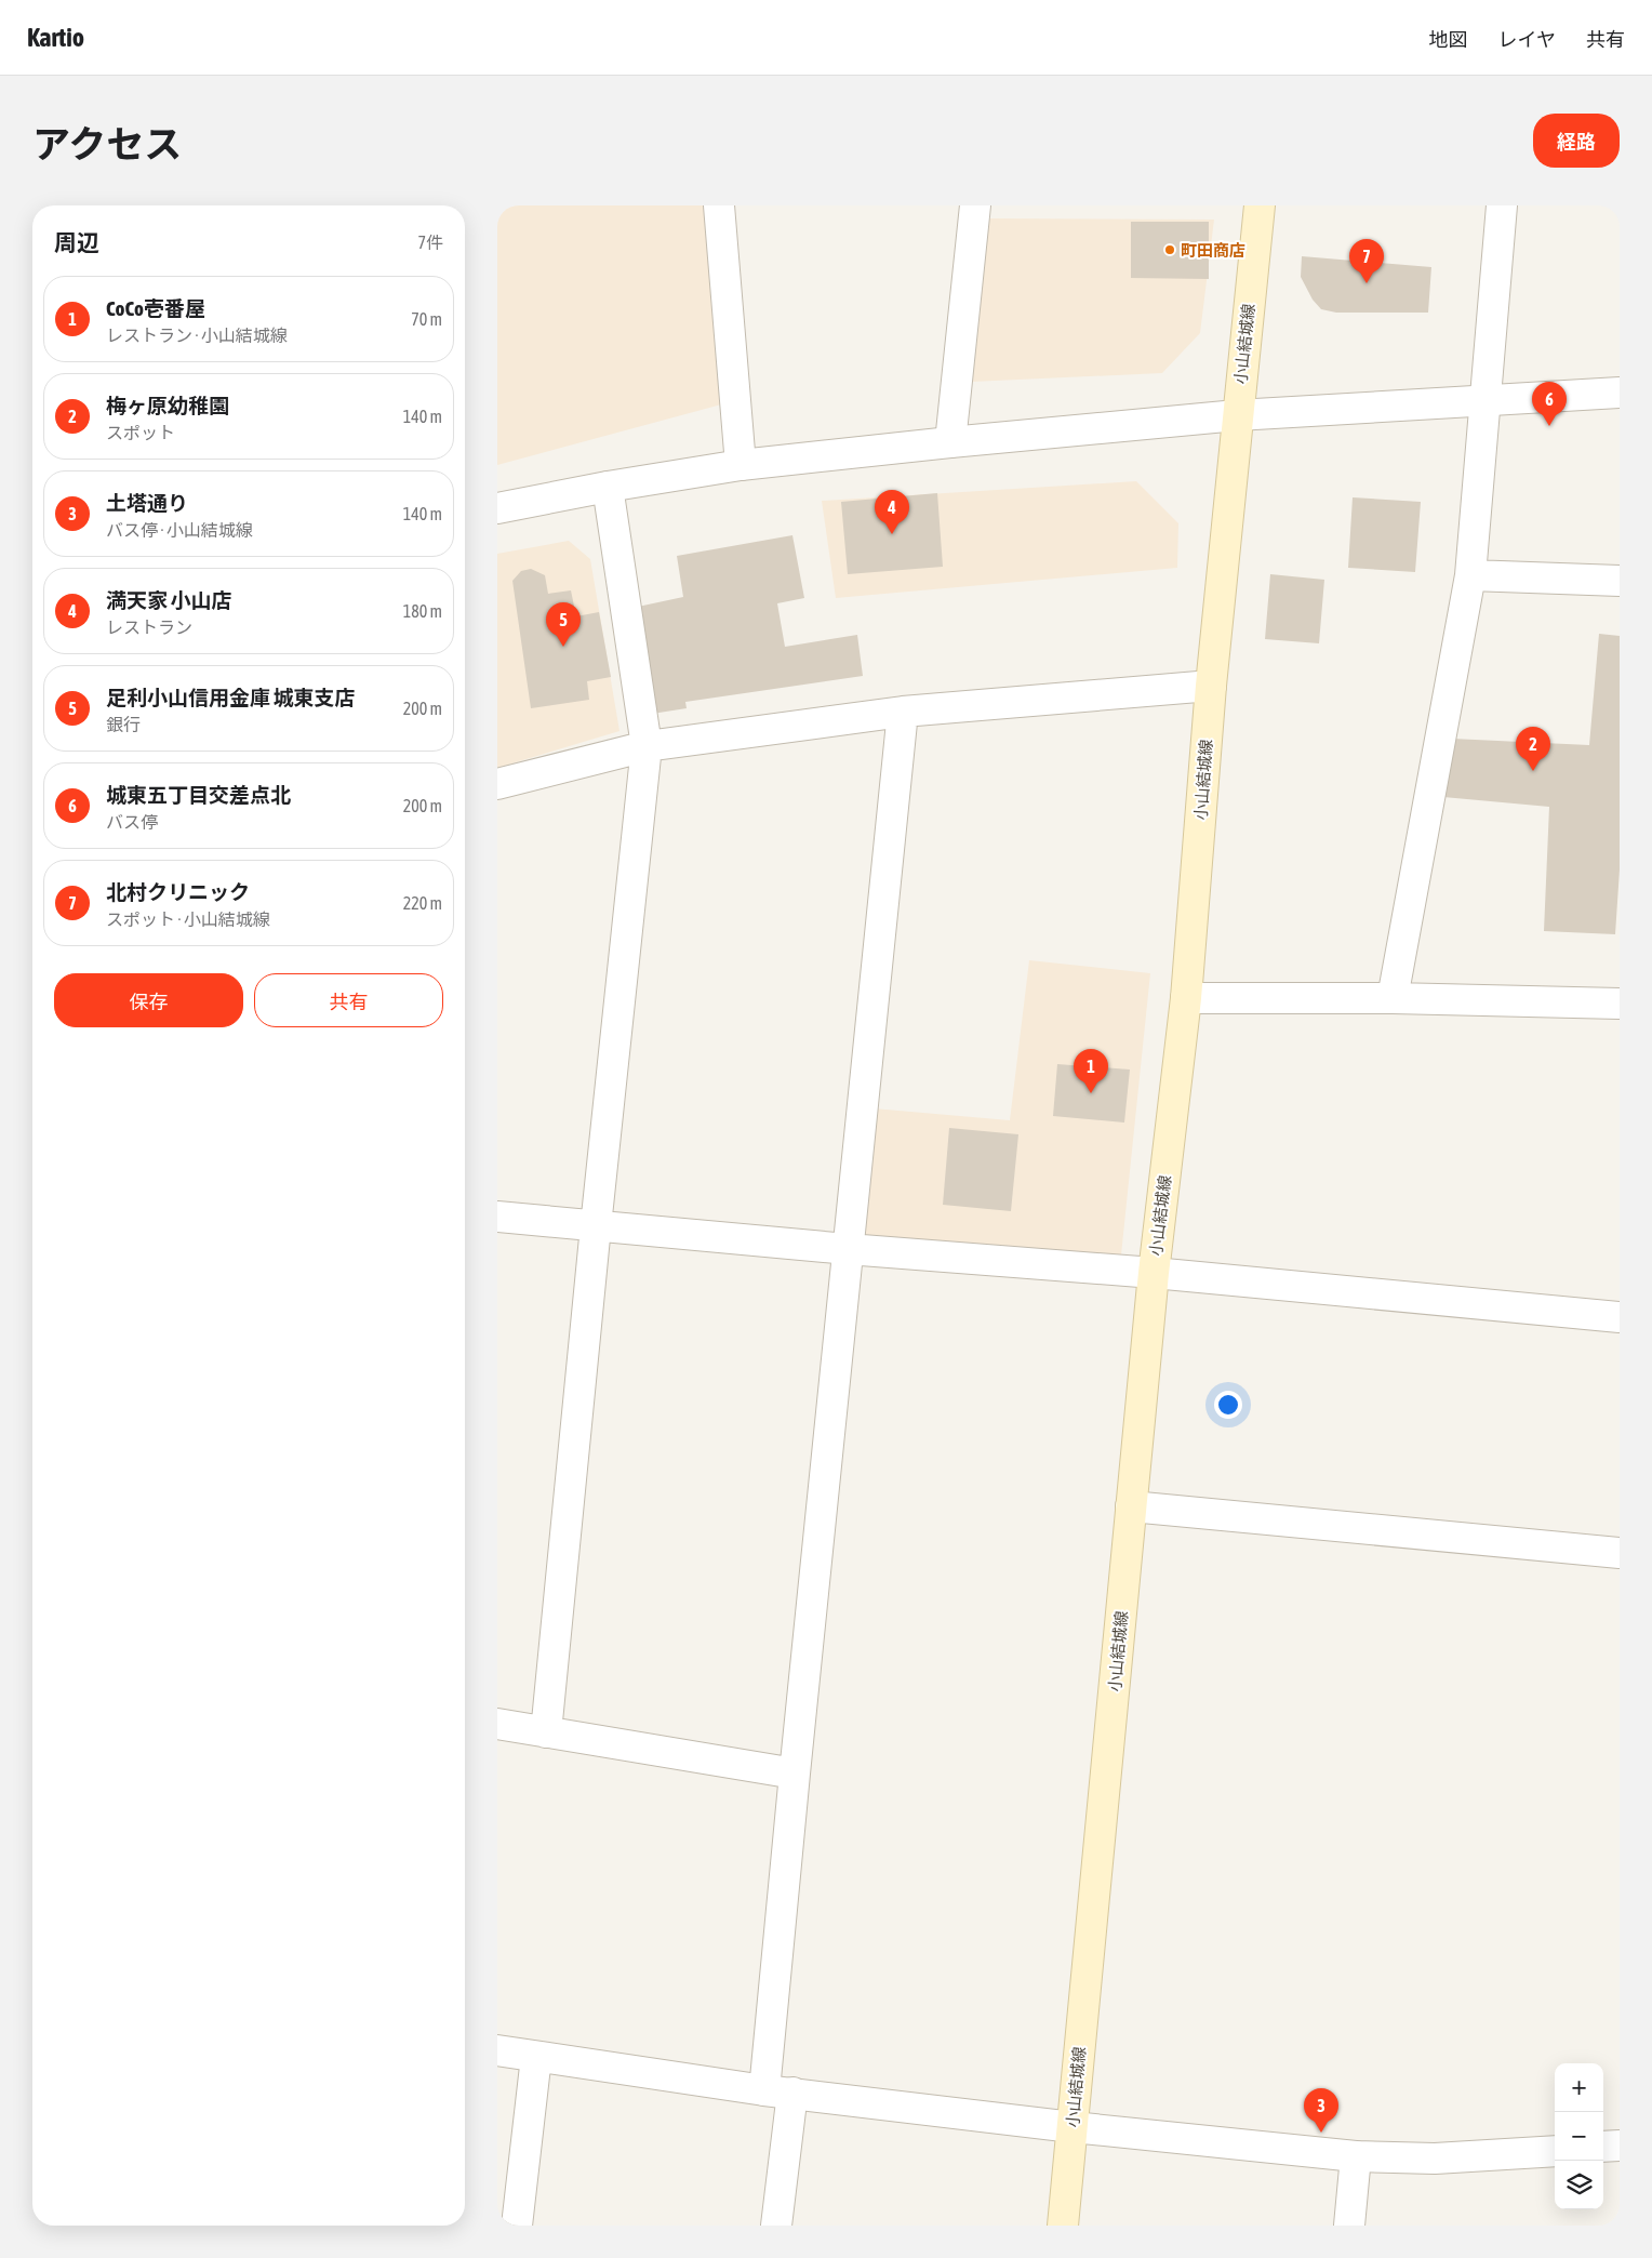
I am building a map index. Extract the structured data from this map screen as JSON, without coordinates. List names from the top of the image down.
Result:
{
  "streets": {
    "main road": ["小山結城線"]
  },
  "places": ["町田商店"],
  "page": {
    "header": "Kartio",
    "nav": ["地図", "レイヤ", "共有"],
    "title": "アクセス",
    "buttons": [
      "経路",
      ["保存", "共有"]
    ],
    "heading": ["周辺", "7件"],
    "pins": [
      "7",
      "6",
      "4",
      "5",
      "2",
      "1",
      "3"
    ],
    "list": [
      {
        "mark": "1",
        "name": "CoCo壱番屋",
        "note": "レストラン · 小山結城線",
        "value": "70 m"
      },
      {
        "mark": "2",
        "name": "梅ヶ原幼稚園",
        "note": "スポット",
        "value": "140 m"
      },
      {
        "mark": "3",
        "name": "土塔通り",
        "note": "バス停 · 小山結城線",
        "value": "140 m"
      },
      {
        "mark": "4",
        "name": "満天家 小山店",
        "note": "レストラン",
        "value": "180 m"
      },
      {
        "mark": "5",
        "name": "足利小山信用金庫 城東支店",
        "note": "銀行",
        "value": "200 m"
      },
      {
        "mark": "6",
        "name": "城東五丁目交差点北",
        "note": "バス停",
        "value": "200 m"
      },
      {
        "mark": "7",
        "name": "北村クリニック",
        "note": "スポット · 小山結城線",
        "value": "220 m"
      }
    ],
    "map_buttons": ["+", "−"]
  }
}
